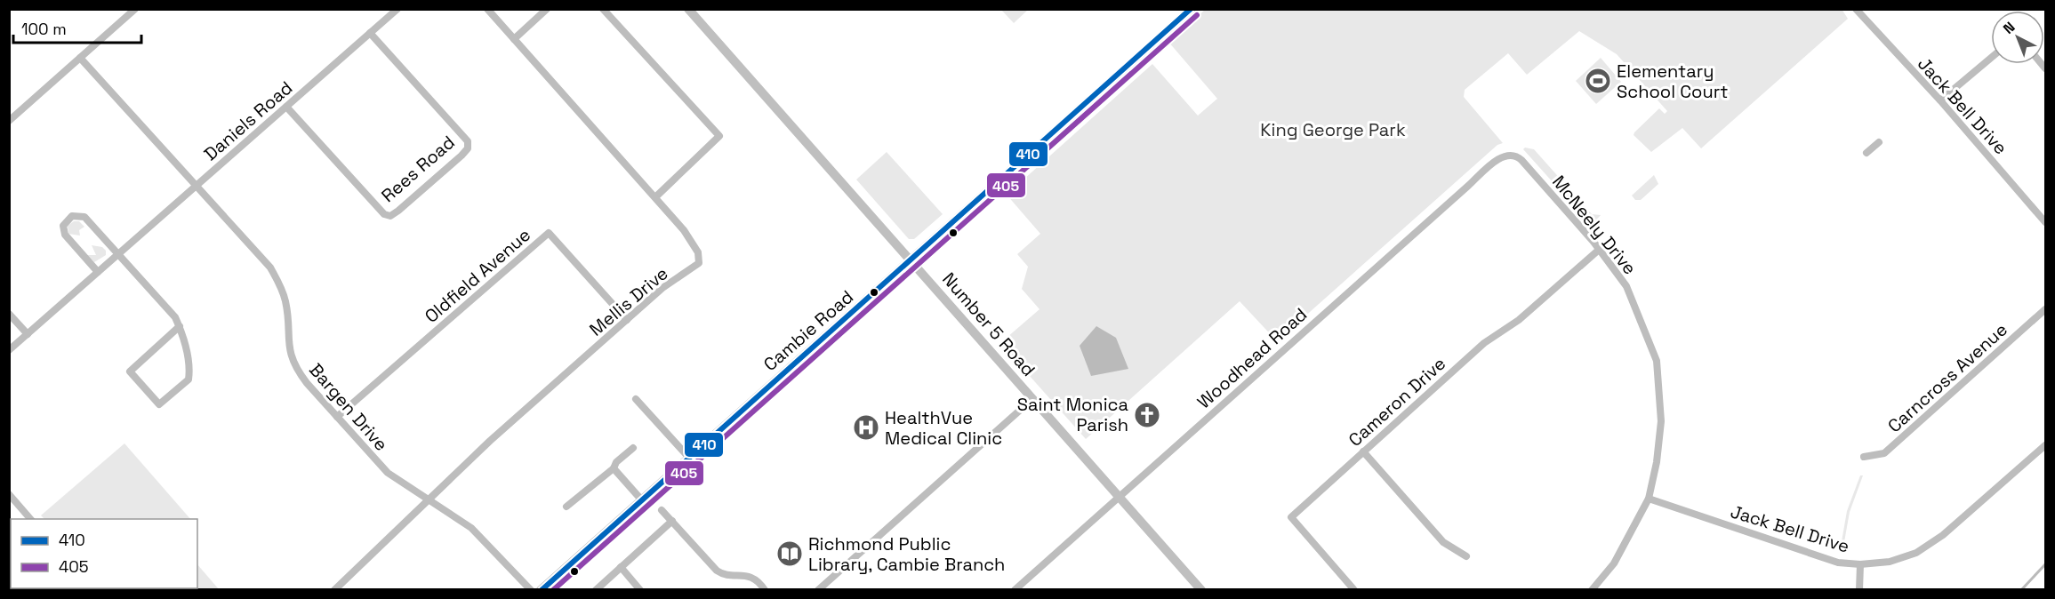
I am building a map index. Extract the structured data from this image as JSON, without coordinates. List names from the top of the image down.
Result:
{
  "streets": {
    "main road": ["Number 5 Road", "Cambie Road"],
    "street": [
      "Jack Bell Drive",
      "Daniels Road",
      "Rees Road",
      "McNeely Drive",
      "Oldfield Avenue",
      "Mellis Drive",
      "Woodhead Road",
      "Carncross Avenue",
      "Cameron Drive",
      "Bargen Drive"
    ]
  },
  "crossings": [
    ["Jack Bell Drive", "McNeely Drive"],
    ["Daniels Road", "Rees Road"],
    ["Daniels Road", "Bargen Drive"],
    ["McNeely Drive", "Woodhead Road"],
    ["McNeely Drive", "Cameron Drive"],
    ["Oldfield Avenue", "Mellis Drive"],
    ["Oldfield Avenue", "Bargen Drive"],
    ["Mellis Drive", "Bargen Drive"],
    ["Number 5 Road", "Cambie Road"],
    ["Number 5 Road", "Woodhead Road"]
  ],
  "parks": ["King George Park"],
  "places": {
    "sports": ["Elementary School Court"],
    "church": ["Saint Monica Parish"],
    "hospital": ["HealthVue Medical Clinic"],
    "library": ["Richmond Public Library, Cambie Branch"]
  },
  "lines": ["transit line 410", "transit line 405"],
  "legend": ["410", "405"],
  "scale_bar": "100 m",
  "north": "top left"
}
